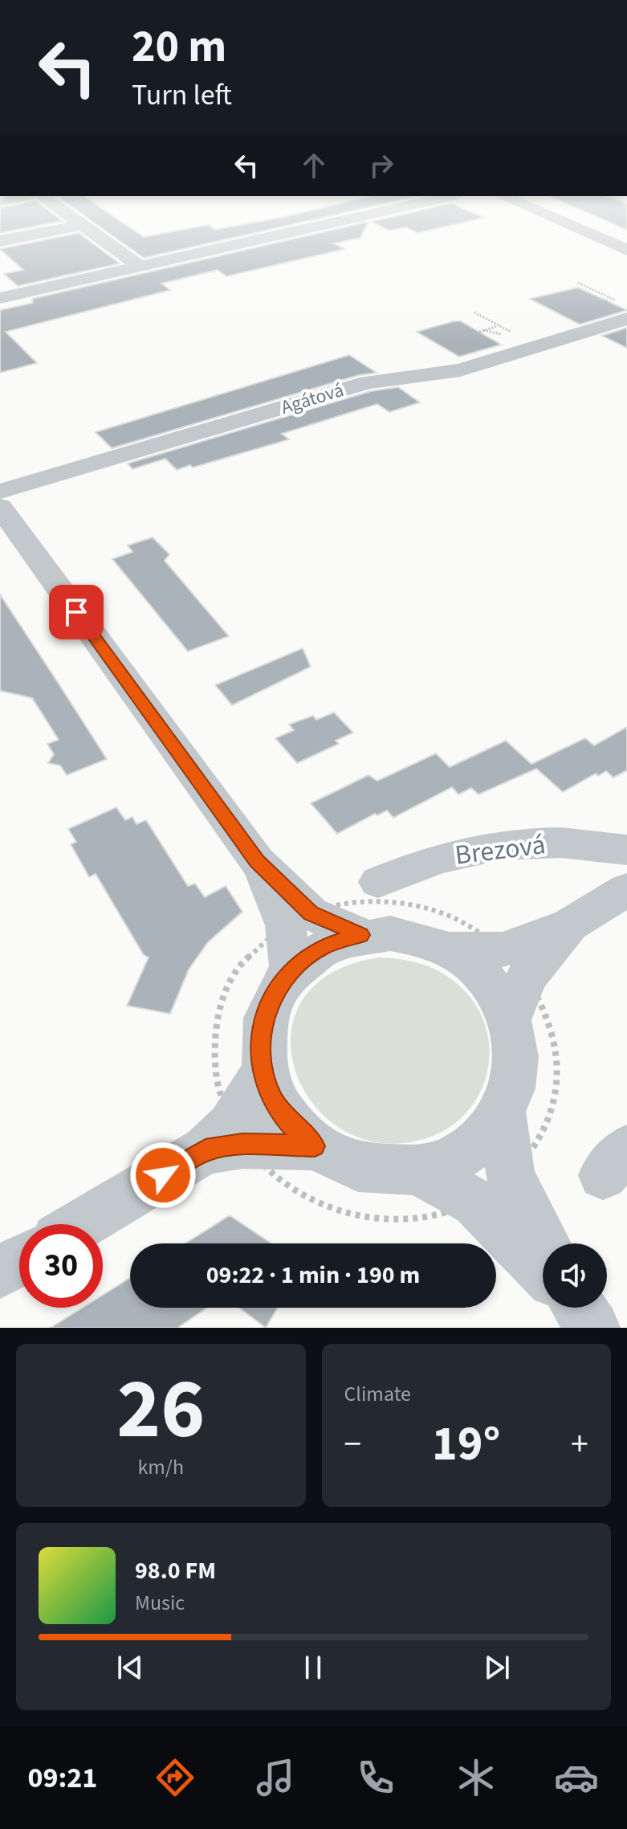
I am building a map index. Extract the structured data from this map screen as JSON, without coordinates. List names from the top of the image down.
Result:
{
  "streets": {
    "street": ["Agátová", "Brezová"]
  },
  "page": {
    "turn": ["20 m", "Turn left"],
    "limit": "30",
    "trip": "09:22 · 1 min · 190 m",
    "tile": [
      ["26", "km/h"],
      "Climate"
    ],
    "heat": ["−", "19°", "+"],
    "song": ["98.0 FM", "Music"],
    "tabs": "09:21"
  }
}
